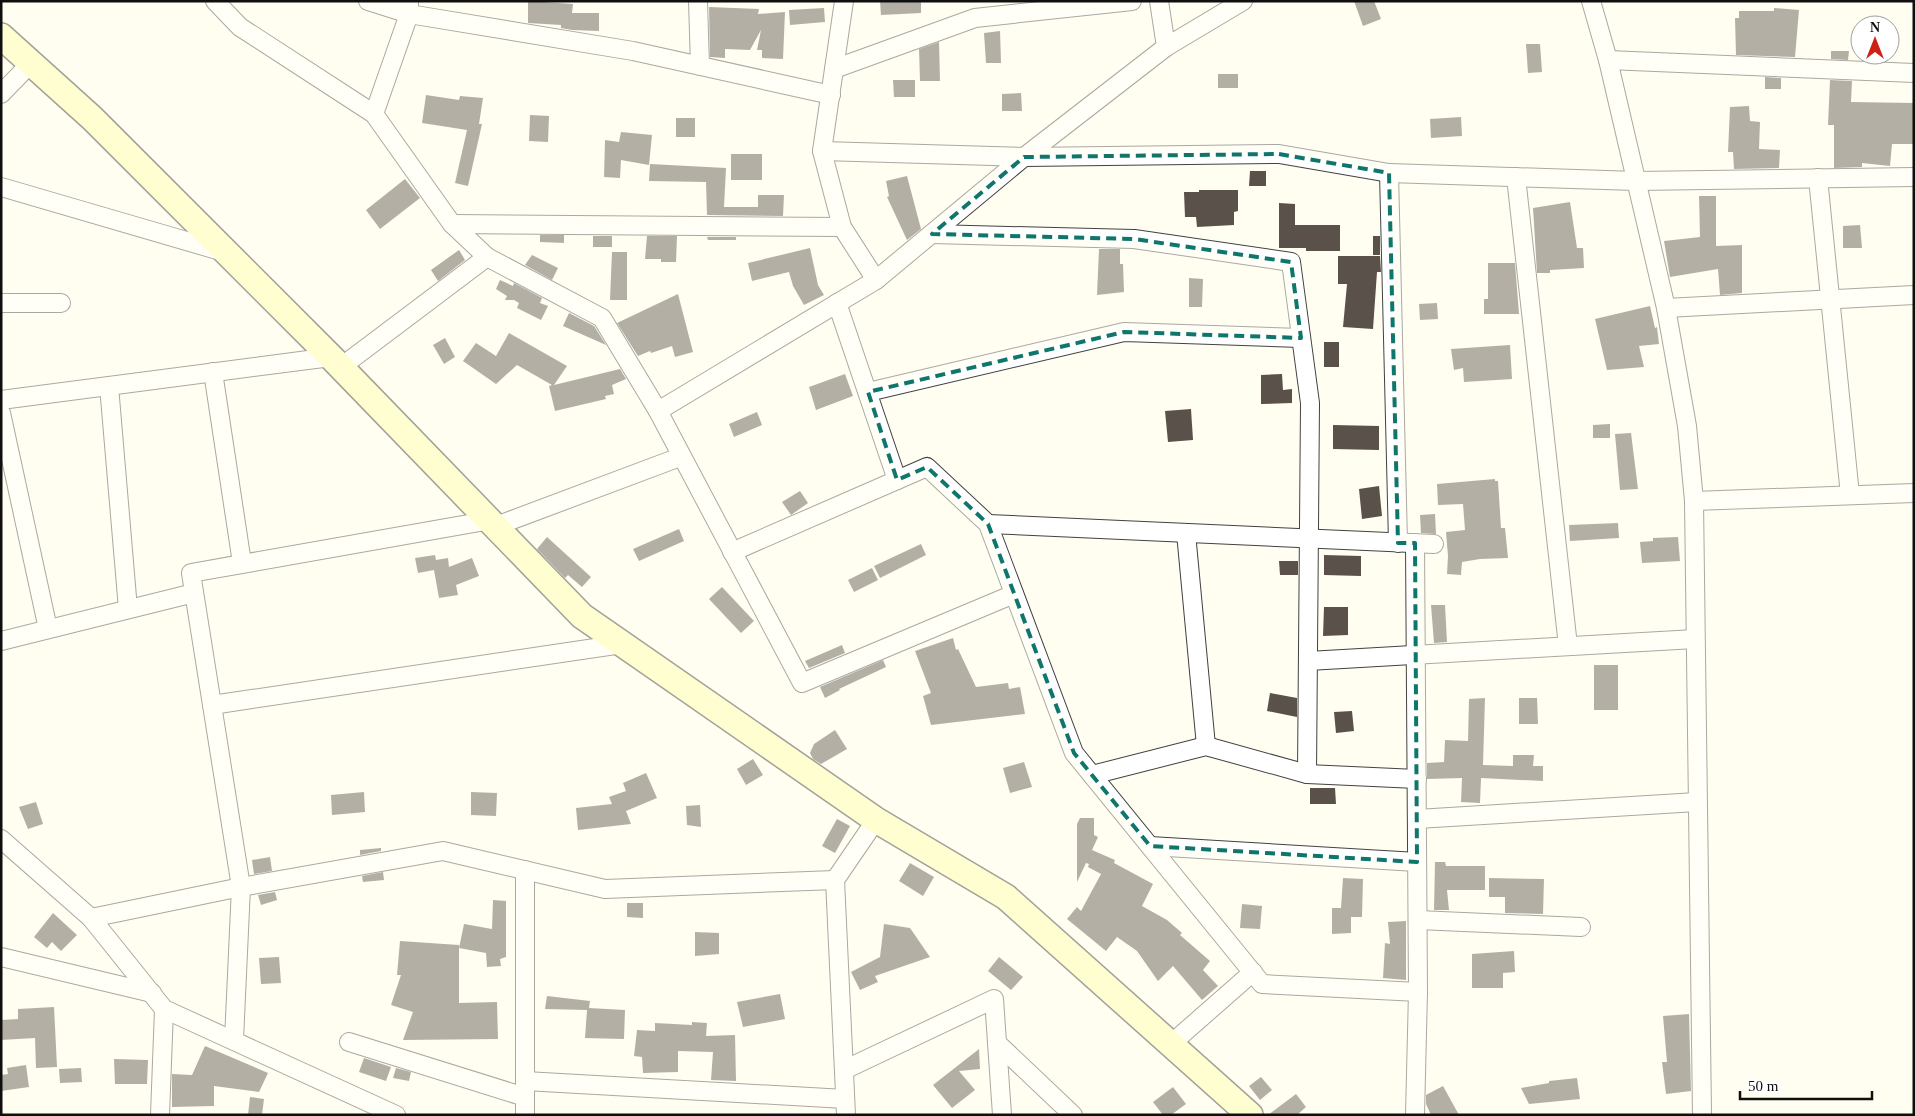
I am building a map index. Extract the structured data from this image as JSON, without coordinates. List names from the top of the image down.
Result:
{
  "scale_bar": "50 m",
  "north": "top"
}
